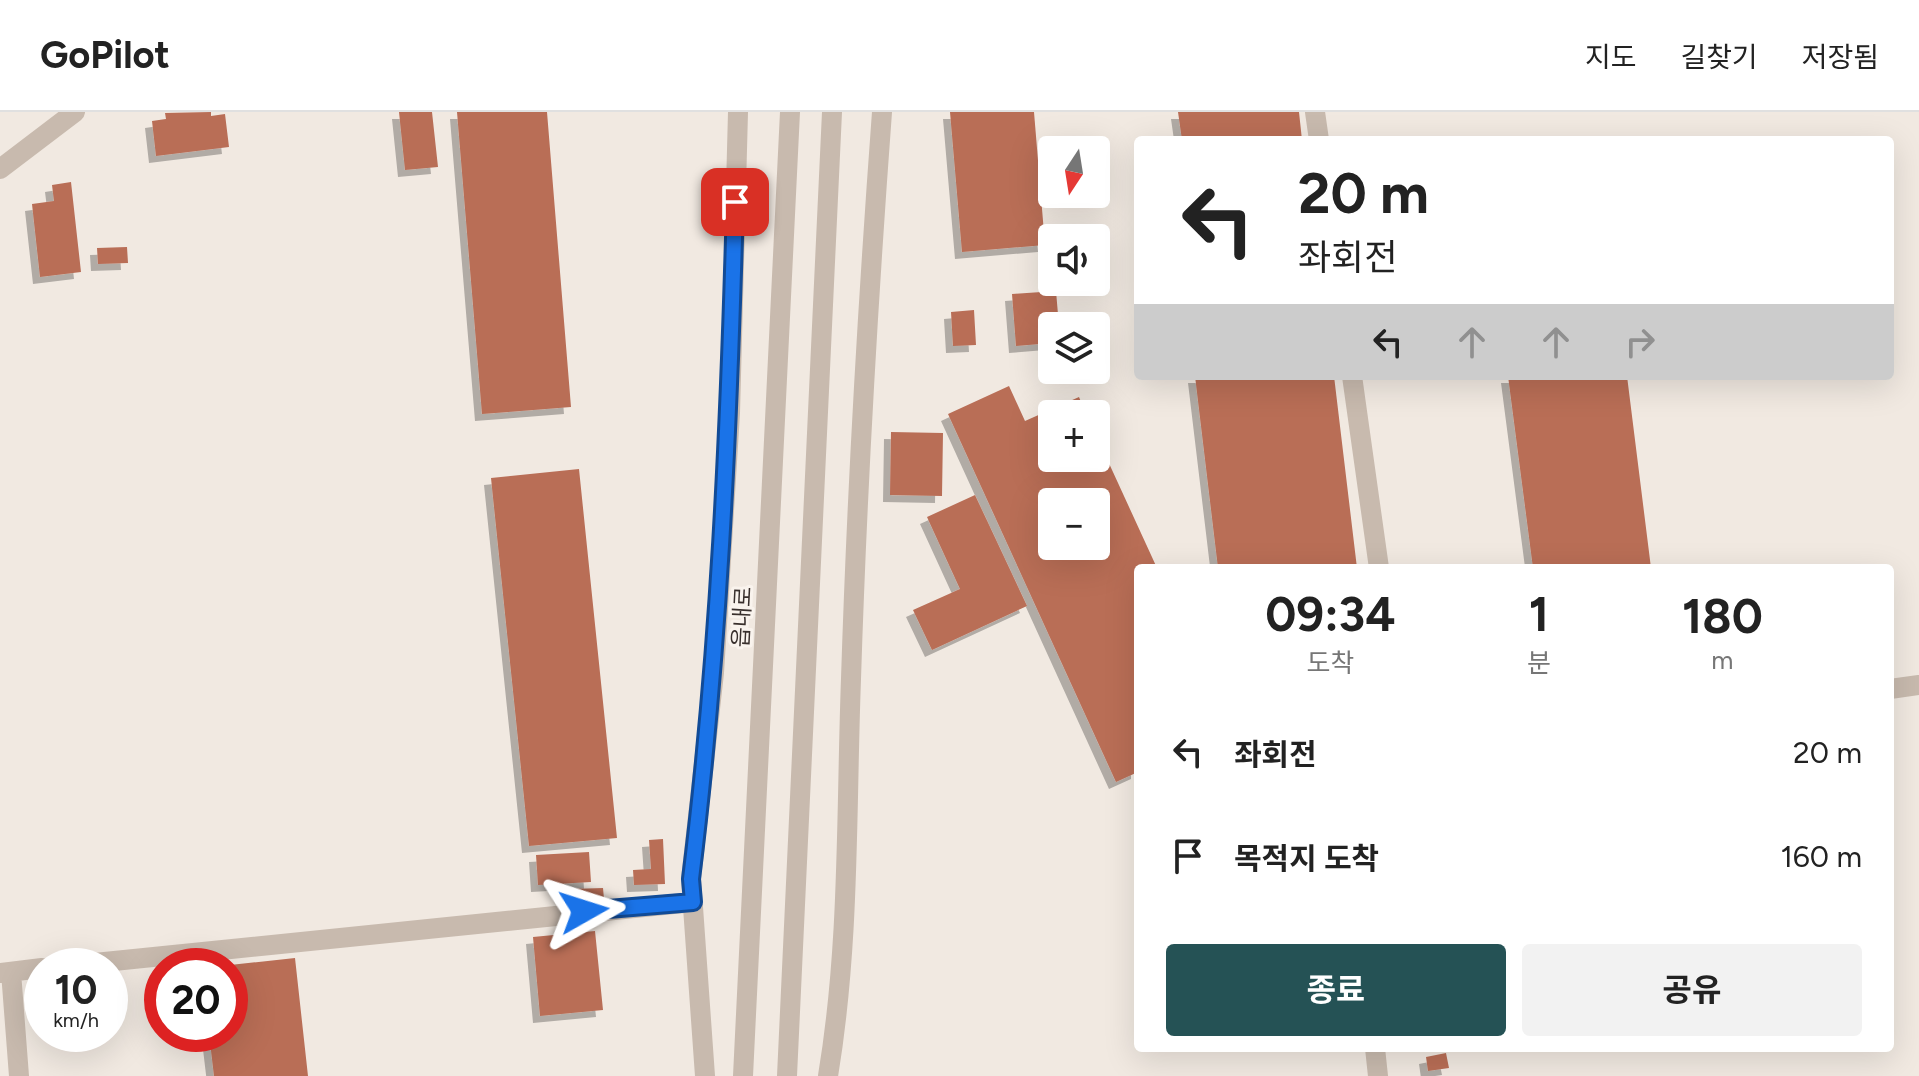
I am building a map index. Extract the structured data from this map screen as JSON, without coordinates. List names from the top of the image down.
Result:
{
  "streets": {
    "street": ["읍내로"]
  },
  "north": "bottom",
  "page": {
    "header": "GoPilot",
    "nav": ["지도", "길찾기", "저장됨"],
    "map_buttons": ["+", "−"],
    "turn": ["20 m", "좌회전"],
    "eta": [
      "09:34",
      "도착",
      "1",
      "분",
      "180",
      "m"
    ],
    "list": [
      {
        "name": "좌회전",
        "value": "20 m"
      },
      {
        "name": "목적지 도착",
        "value": "160 m"
      }
    ],
    "buttons": ["종료", "공유"],
    "speed": "10 km/h",
    "limit": "20"
  }
}
